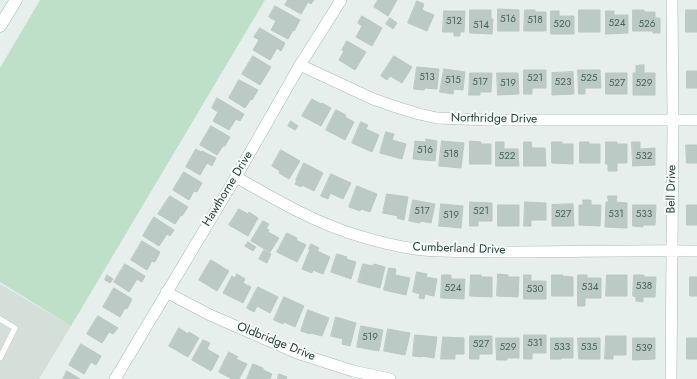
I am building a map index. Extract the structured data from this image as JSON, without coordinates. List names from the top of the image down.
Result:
{
  "streets": {
    "street": [
      "Northridge Drive",
      "Hawthorne Drive",
      "Bell Drive",
      "Cumberland Drive",
      "Oldbridge Drive"
    ]
  },
  "crossings": [
    ["Northridge Drive", "Hawthorne Drive"],
    ["Northridge Drive", "Bell Drive"],
    ["Hawthorne Drive", "Cumberland Drive"],
    ["Hawthorne Drive", "Oldbridge Drive"],
    ["Bell Drive", "Cumberland Drive"]
  ],
  "house_numbers": [
    "516",
    "518",
    "512",
    "524",
    "520",
    "526",
    "514",
    "513",
    "521",
    "525",
    "515",
    "517",
    "523",
    "519",
    "527",
    "529",
    "516",
    "518",
    "522",
    "532",
    "517",
    "521",
    "527",
    "531",
    "533",
    "519",
    "538",
    "534",
    "524",
    "530",
    "519",
    "531",
    "527",
    "529",
    "533",
    "535",
    "539"
  ]
}
